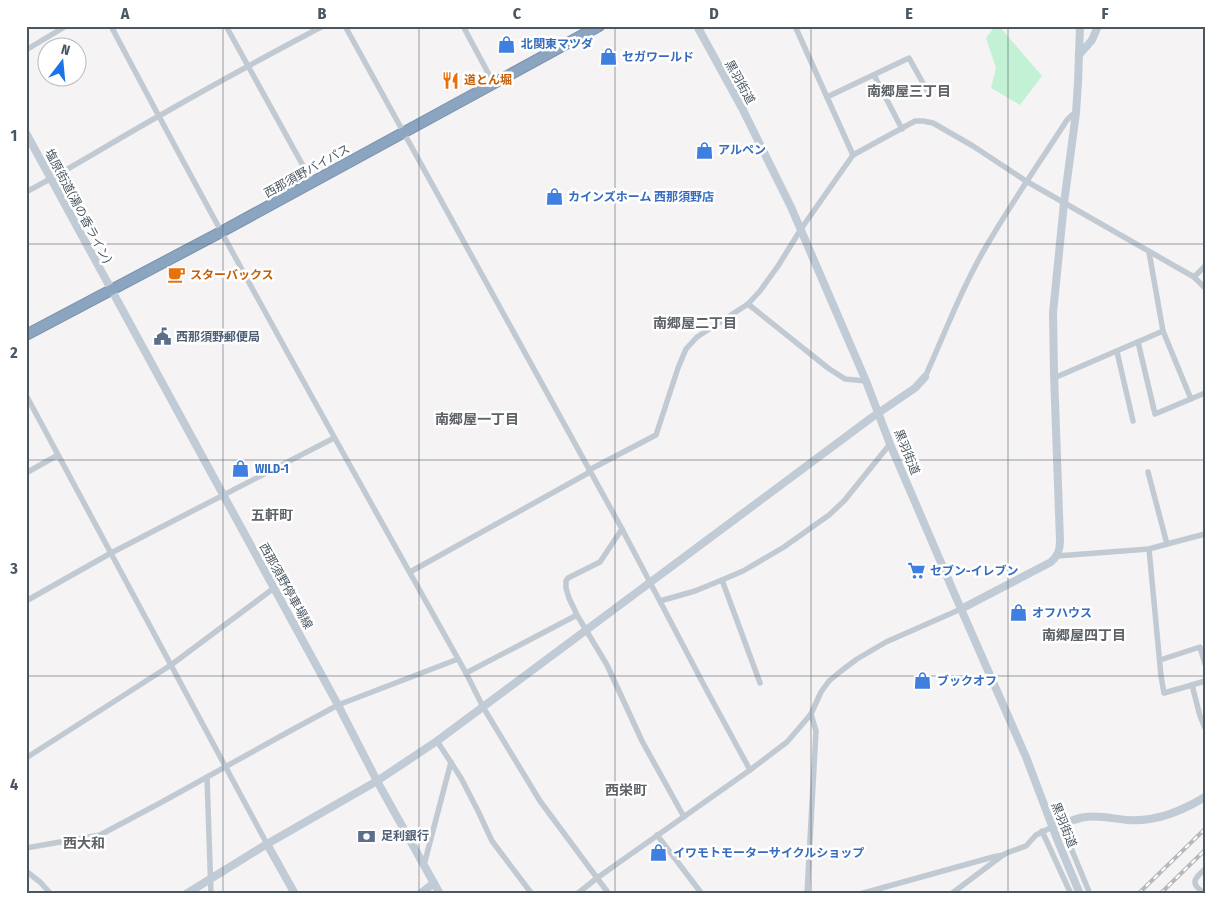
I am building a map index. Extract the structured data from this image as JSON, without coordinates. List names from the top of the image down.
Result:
{
  "streets": {
    "highway": ["西那須野バイパス"],
    "street": ["黒羽街道", "塩原街道(湯の香ライン)", "西那須野停車場線"]
  },
  "crossings": [
    ["西那須野バイパス", "塩原街道(湯の香ライン)"],
    ["西那須野バイパス", "西那須野停車場線"],
    ["塩原街道(湯の香ライン)", "西那須野停車場線"]
  ],
  "districts": [
    "南郷屋三丁目",
    "南郷屋二丁目",
    "南郷屋一丁目",
    "五軒町",
    "南郷屋四丁目",
    "西栄町",
    "西大和"
  ],
  "places": {
    "shop": [
      "北関東マツダ",
      "セガワールド",
      "アルペン",
      "カインズホーム 西那須野店",
      "WILD-1",
      "オフハウス",
      "ブックオフ",
      "イワモトモーターサイクルショップ"
    ],
    "restaurant": ["道とん堀"],
    "cafe": ["スターバックス"],
    "public building": ["西那須野郵便局"],
    "supermarket": ["セブン-イレブン"],
    "bank": ["足利銀行"]
  },
  "north": "top",
  "grid": {
    "columns": [
      "A",
      "B",
      "C",
      "D",
      "E",
      "F"
    ],
    "rows": [
      "1",
      "2",
      "3",
      "4"
    ]
  }
}
